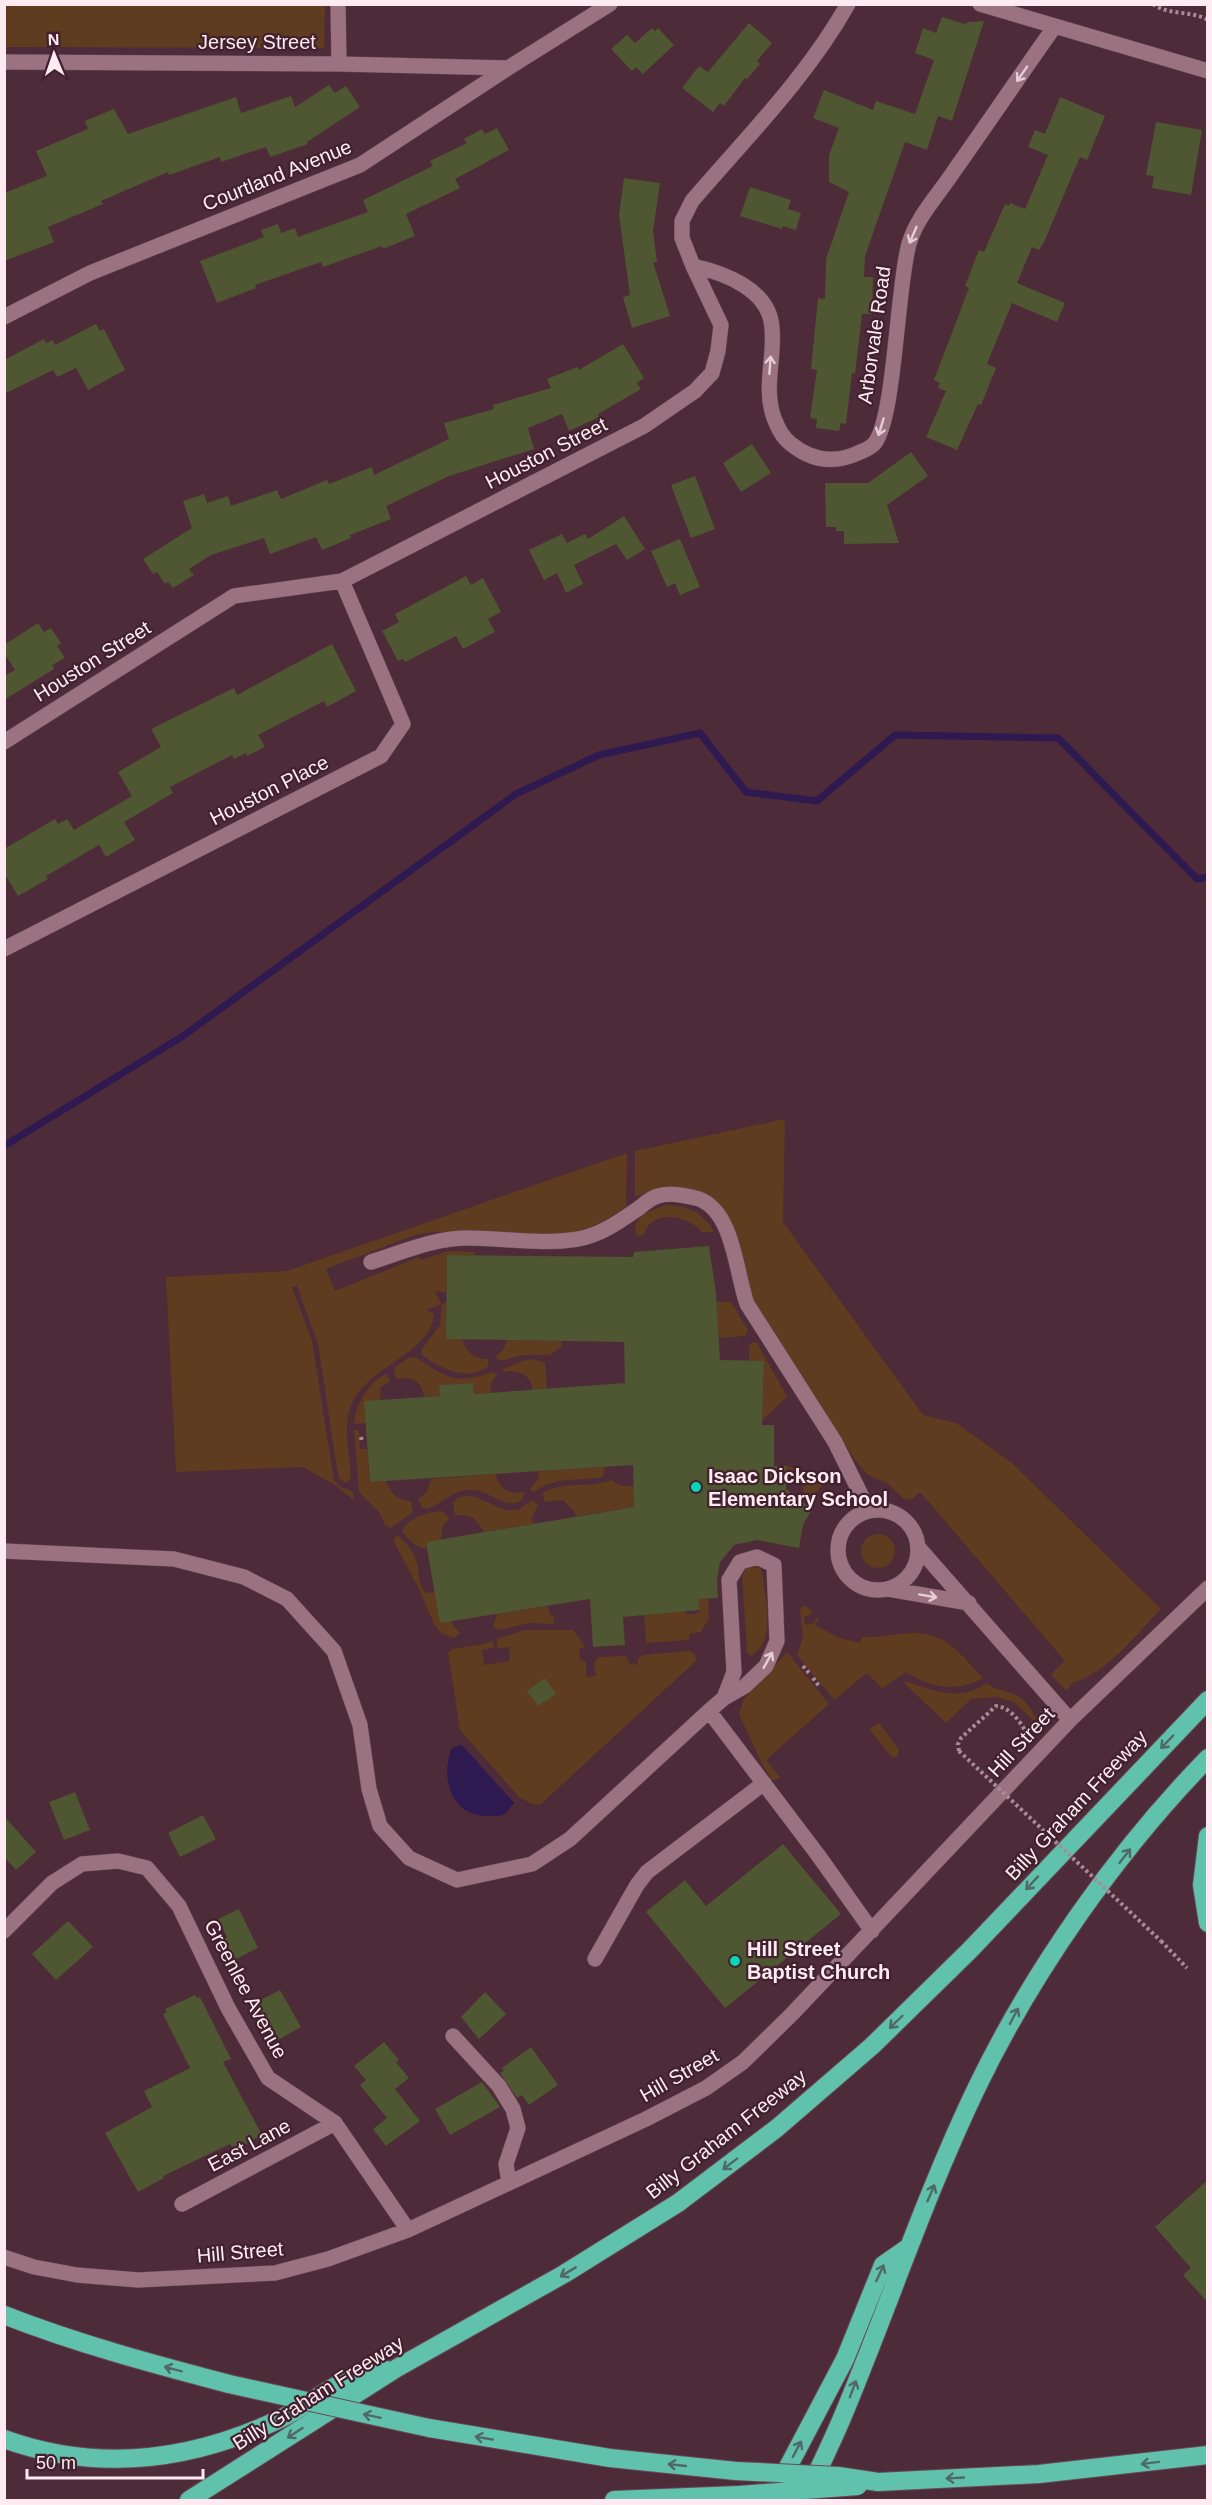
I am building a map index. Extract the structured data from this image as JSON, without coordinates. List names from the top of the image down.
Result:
{
  "streets": {
    "highway": ["Billy Graham Freeway"],
    "street": [
      "Jersey Street",
      "Courtland Avenue",
      "Arborvale Road",
      "Houston Street",
      "Houston Place",
      "Hill Street",
      "Greenlee Avenue",
      "East Lane"
    ]
  },
  "crossings": [
    ["Jersey Street", "Courtland Avenue"],
    ["Arborvale Road", "Houston Street"],
    ["Houston Street", "Houston Place"],
    ["Hill Street", "Greenlee Avenue"],
    ["Greenlee Avenue", "East Lane"]
  ],
  "places": ["Isaac Dickson Elementary School", "Hill Street Baptist Church"],
  "scale_bar": "50 m",
  "north": "top"
}
